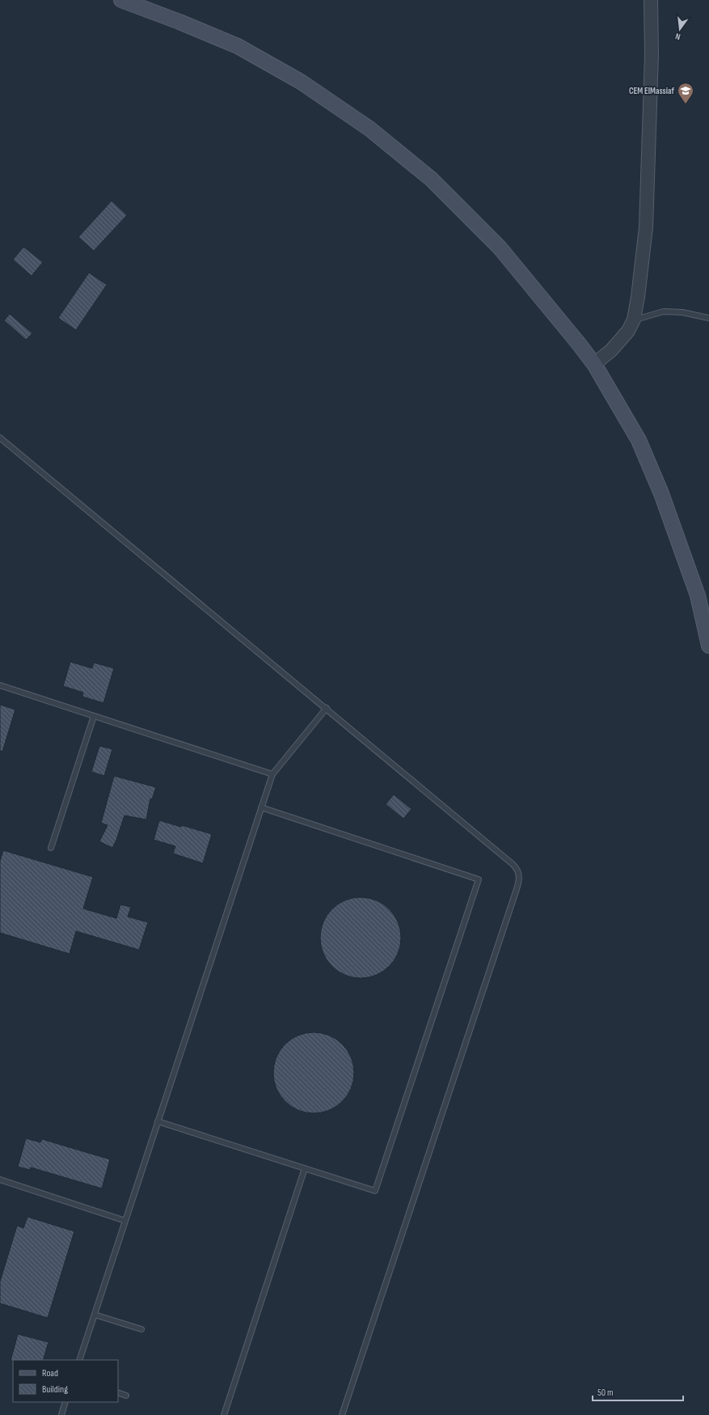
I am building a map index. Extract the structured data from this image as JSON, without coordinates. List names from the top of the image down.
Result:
{
  "places": {
    "school or university": ["CEM ElMassiaf"]
  },
  "legend": ["Road", "Building"],
  "scale_bar": "50 m",
  "north": "bottom"
}
